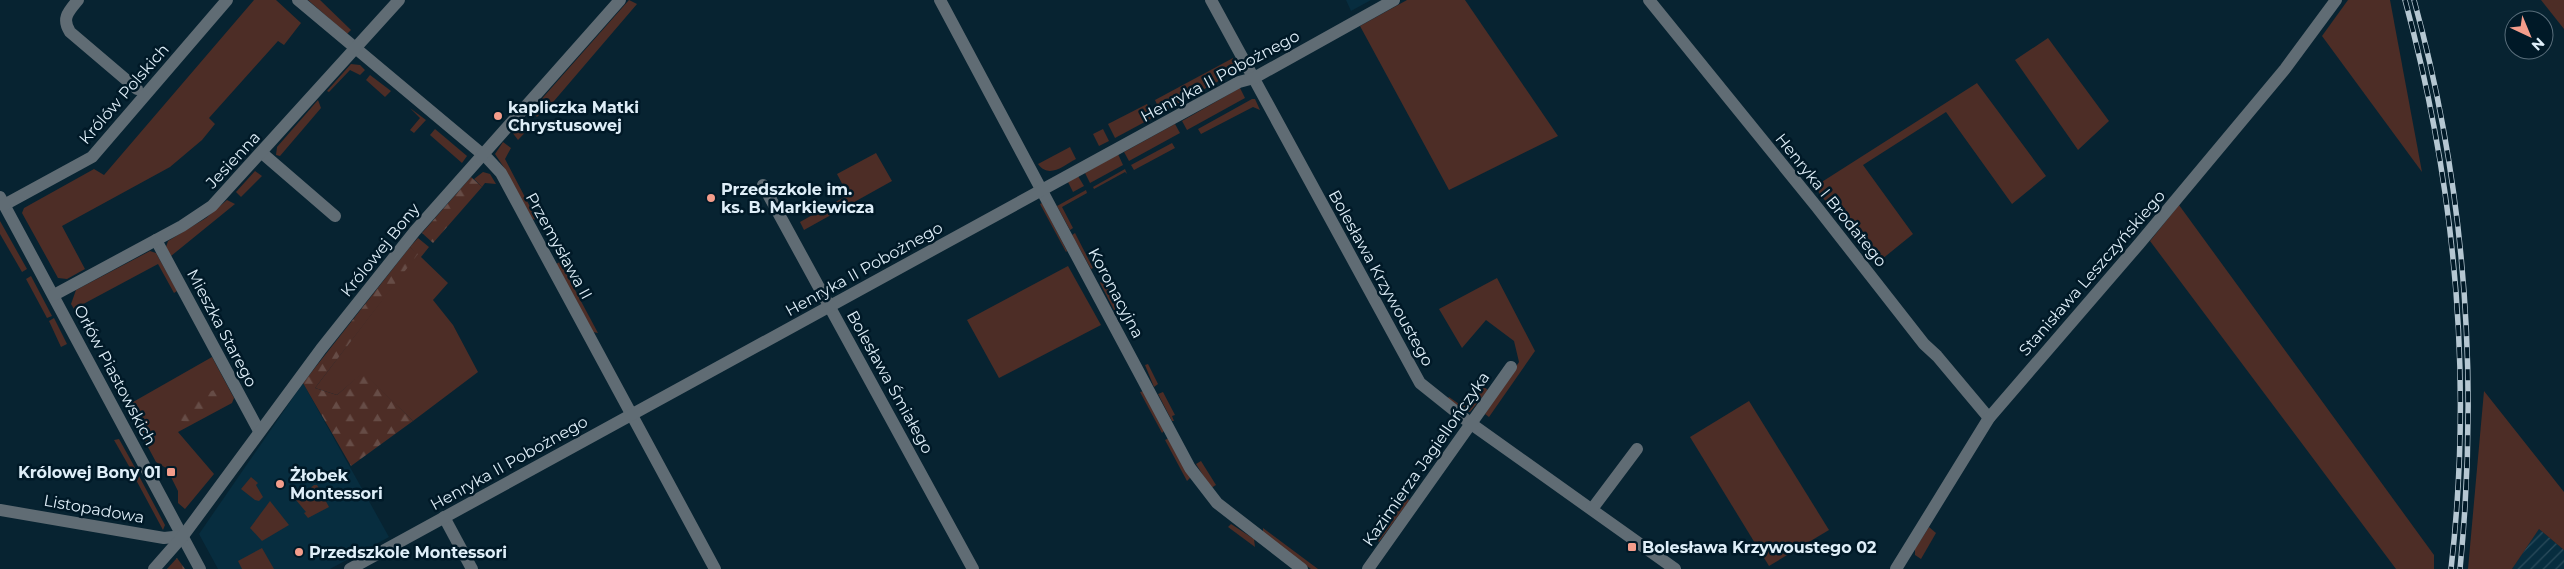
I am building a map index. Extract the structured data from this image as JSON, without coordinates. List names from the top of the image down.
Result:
{
  "streets": {
    "street": [
      "Henryka II Pobożnego",
      "Królów Polskich",
      "Jesienna",
      "Henryka I Brodatego",
      "Przemysława II",
      "Królowej Bony",
      "Stanisława Leszczyńskiego",
      "Bolesława Krzywoustego",
      "Koronacyjna",
      "Mieszka Starego",
      "Orłów Piastowskich",
      "Bolesława Śmiałego",
      "Kazimierza Jagiellończyka",
      "Listopadowa"
    ]
  },
  "crossings": [
    ["Henryka II Pobożnego", "Przemysława II"],
    ["Henryka II Pobożnego", "Bolesława Krzywoustego"],
    ["Henryka II Pobożnego", "Koronacyjna"],
    ["Henryka II Pobożnego", "Bolesława Śmiałego"],
    ["Królów Polskich", "Orłów Piastowskich"],
    ["Jesienna", "Przemysława II"],
    ["Jesienna", "Mieszka Starego"],
    ["Jesienna", "Orłów Piastowskich"],
    ["Henryka I Brodatego", "Stanisława Leszczyńskiego"],
    ["Przemysława II", "Królowej Bony"],
    ["Królowej Bony", "Mieszka Starego"],
    ["Królowej Bony", "Orłów Piastowskich"],
    ["Królowej Bony", "Listopadowa"],
    ["Bolesława Krzywoustego", "Kazimierza Jagiellończyka"],
    ["Orłów Piastowskich", "Listopadowa"]
  ],
  "places": {
    "other": [
      "kapliczka Matki Chrystusowej",
      "Przedszkole im. ks. B. Markiewicza",
      "Żłobek Montessori",
      "Przedszkole Montessori"
    ],
    "transit": ["Królowej Bony 01", "Bolesława Krzywoustego 02"]
  },
  "north": "bottom right"
}
